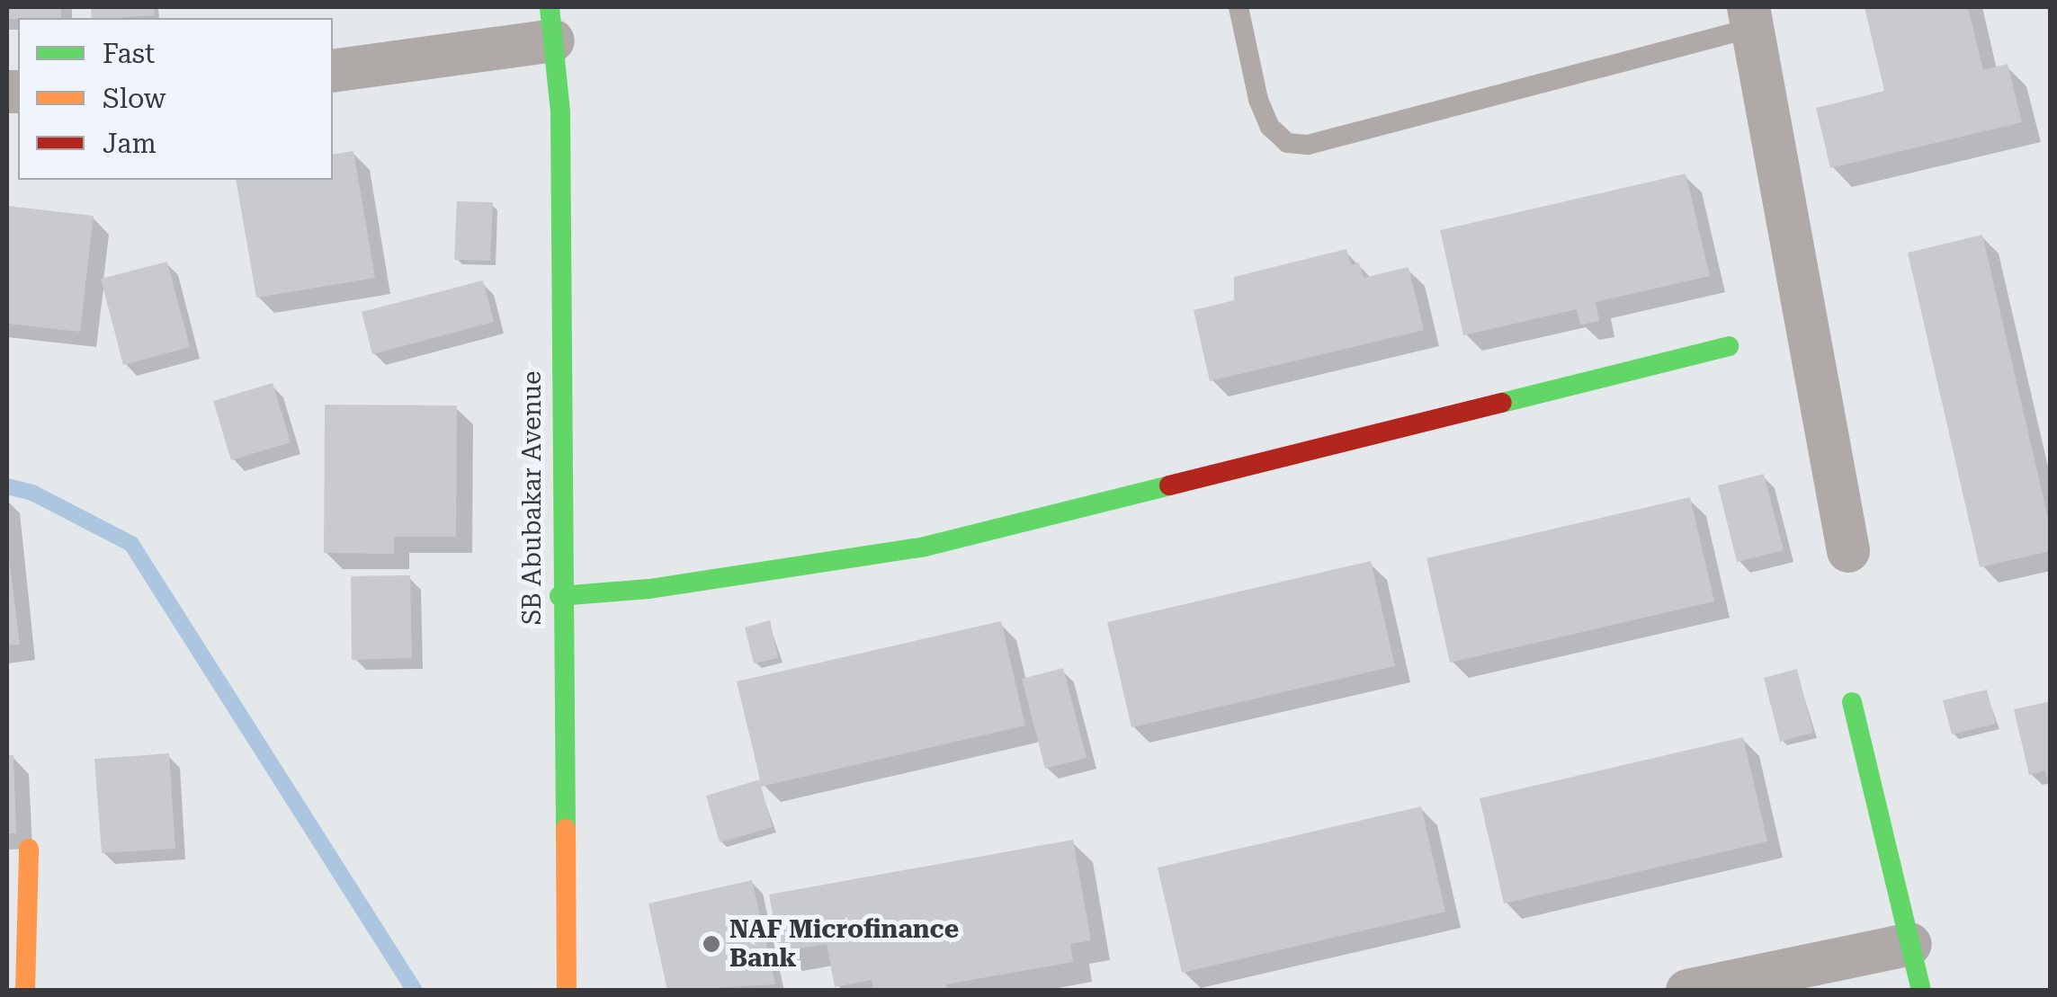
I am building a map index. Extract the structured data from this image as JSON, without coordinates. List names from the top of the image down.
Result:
{
  "streets": {
    "street": ["SB Abubakar Avenue"]
  },
  "places": ["NAF Microfinance Bank"],
  "legend": ["Fast", "Slow", "Jam"]
}
